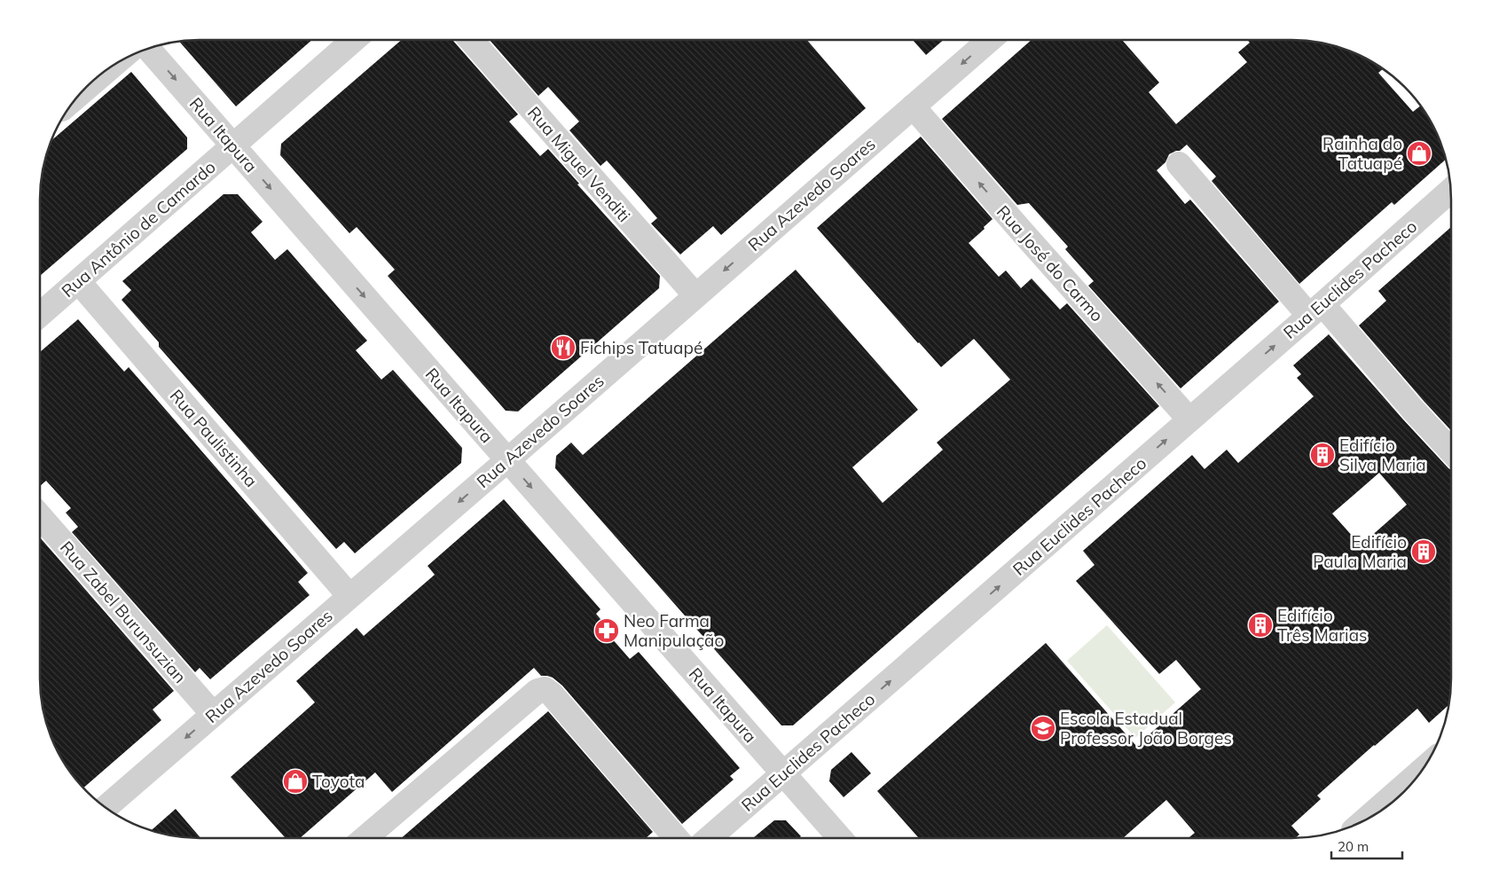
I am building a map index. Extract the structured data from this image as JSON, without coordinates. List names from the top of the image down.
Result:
{
  "streets": {
    "street": [
      "Rua Itapura",
      "Rua Miguel Venditi",
      "Rua Azevedo Soares",
      "Rua Antônio de Camardo",
      "Rua José do Carmo",
      "Rua Euclides Pacheco",
      "Rua Paulistinha",
      "Rua Zabel Burunsuzian"
    ]
  },
  "crossings": [
    ["Rua Itapura", "Rua Azevedo Soares"],
    ["Rua Itapura", "Rua Antônio de Camardo"],
    ["Rua Itapura", "Rua Euclides Pacheco"],
    ["Rua Miguel Venditi", "Rua Azevedo Soares"],
    ["Rua Azevedo Soares", "Rua José do Carmo"],
    ["Rua Azevedo Soares", "Rua Paulistinha"],
    ["Rua Azevedo Soares", "Rua Zabel Burunsuzian"],
    ["Rua Antônio de Camardo", "Rua Paulistinha"],
    ["Rua José do Carmo", "Rua Euclides Pacheco"]
  ],
  "one_way": ["Rua Itapura", "Rua Azevedo Soares", "Rua Euclides Pacheco"],
  "places": {
    "shop": ["Rainha do Tatuapé", "Toyota"],
    "restaurant": ["Fichips Tatuapé"],
    "building": ["Edifício Silva Maria", "Edifício Paula Maria", "Edifício Três Marias"],
    "pharmacy": ["Neo Farma Manipulação"],
    "school or university": ["Escola Estadual Professor João Borges"]
  },
  "scale_bar": "20 m"
}
